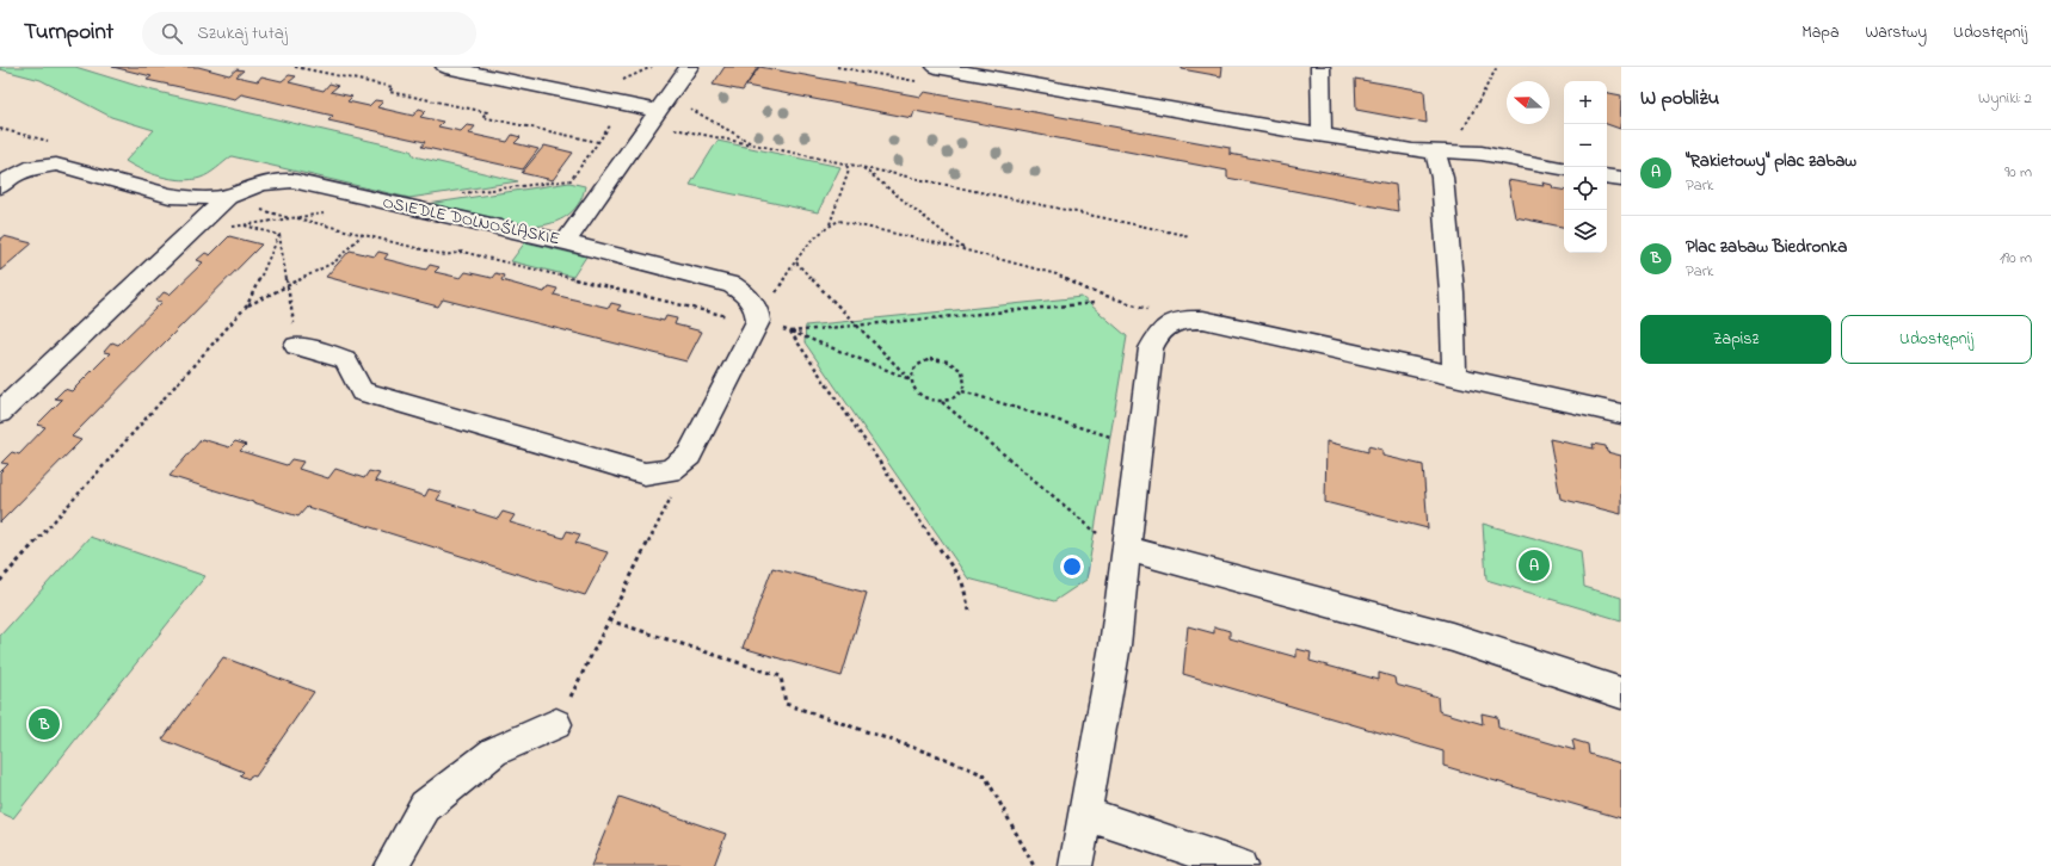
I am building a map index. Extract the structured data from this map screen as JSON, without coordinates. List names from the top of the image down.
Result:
{
  "streets": {
    "street": ["OSIEDLE DOLNOŚLĄSKIE"]
  },
  "north": "left",
  "page": {
    "header": "Turnpoint",
    "search": "Szukaj tutaj",
    "nav": ["Mapa", "Warstwy", "Udostępnij"],
    "heading": ["W pobliżu", "Wyniki: 2"],
    "map_buttons": ["+", "−"],
    "list": [
      {
        "mark": "A",
        "name": "\"Rakietowy\" plac zabaw",
        "note": "Park",
        "value": "90 m"
      },
      {
        "mark": "B",
        "name": "Plac zabaw Biedronka",
        "note": "Park",
        "value": "190 m"
      }
    ],
    "buttons": ["Zapisz", "Udostępnij"],
    "pins": ["A", "B"]
  }
}
